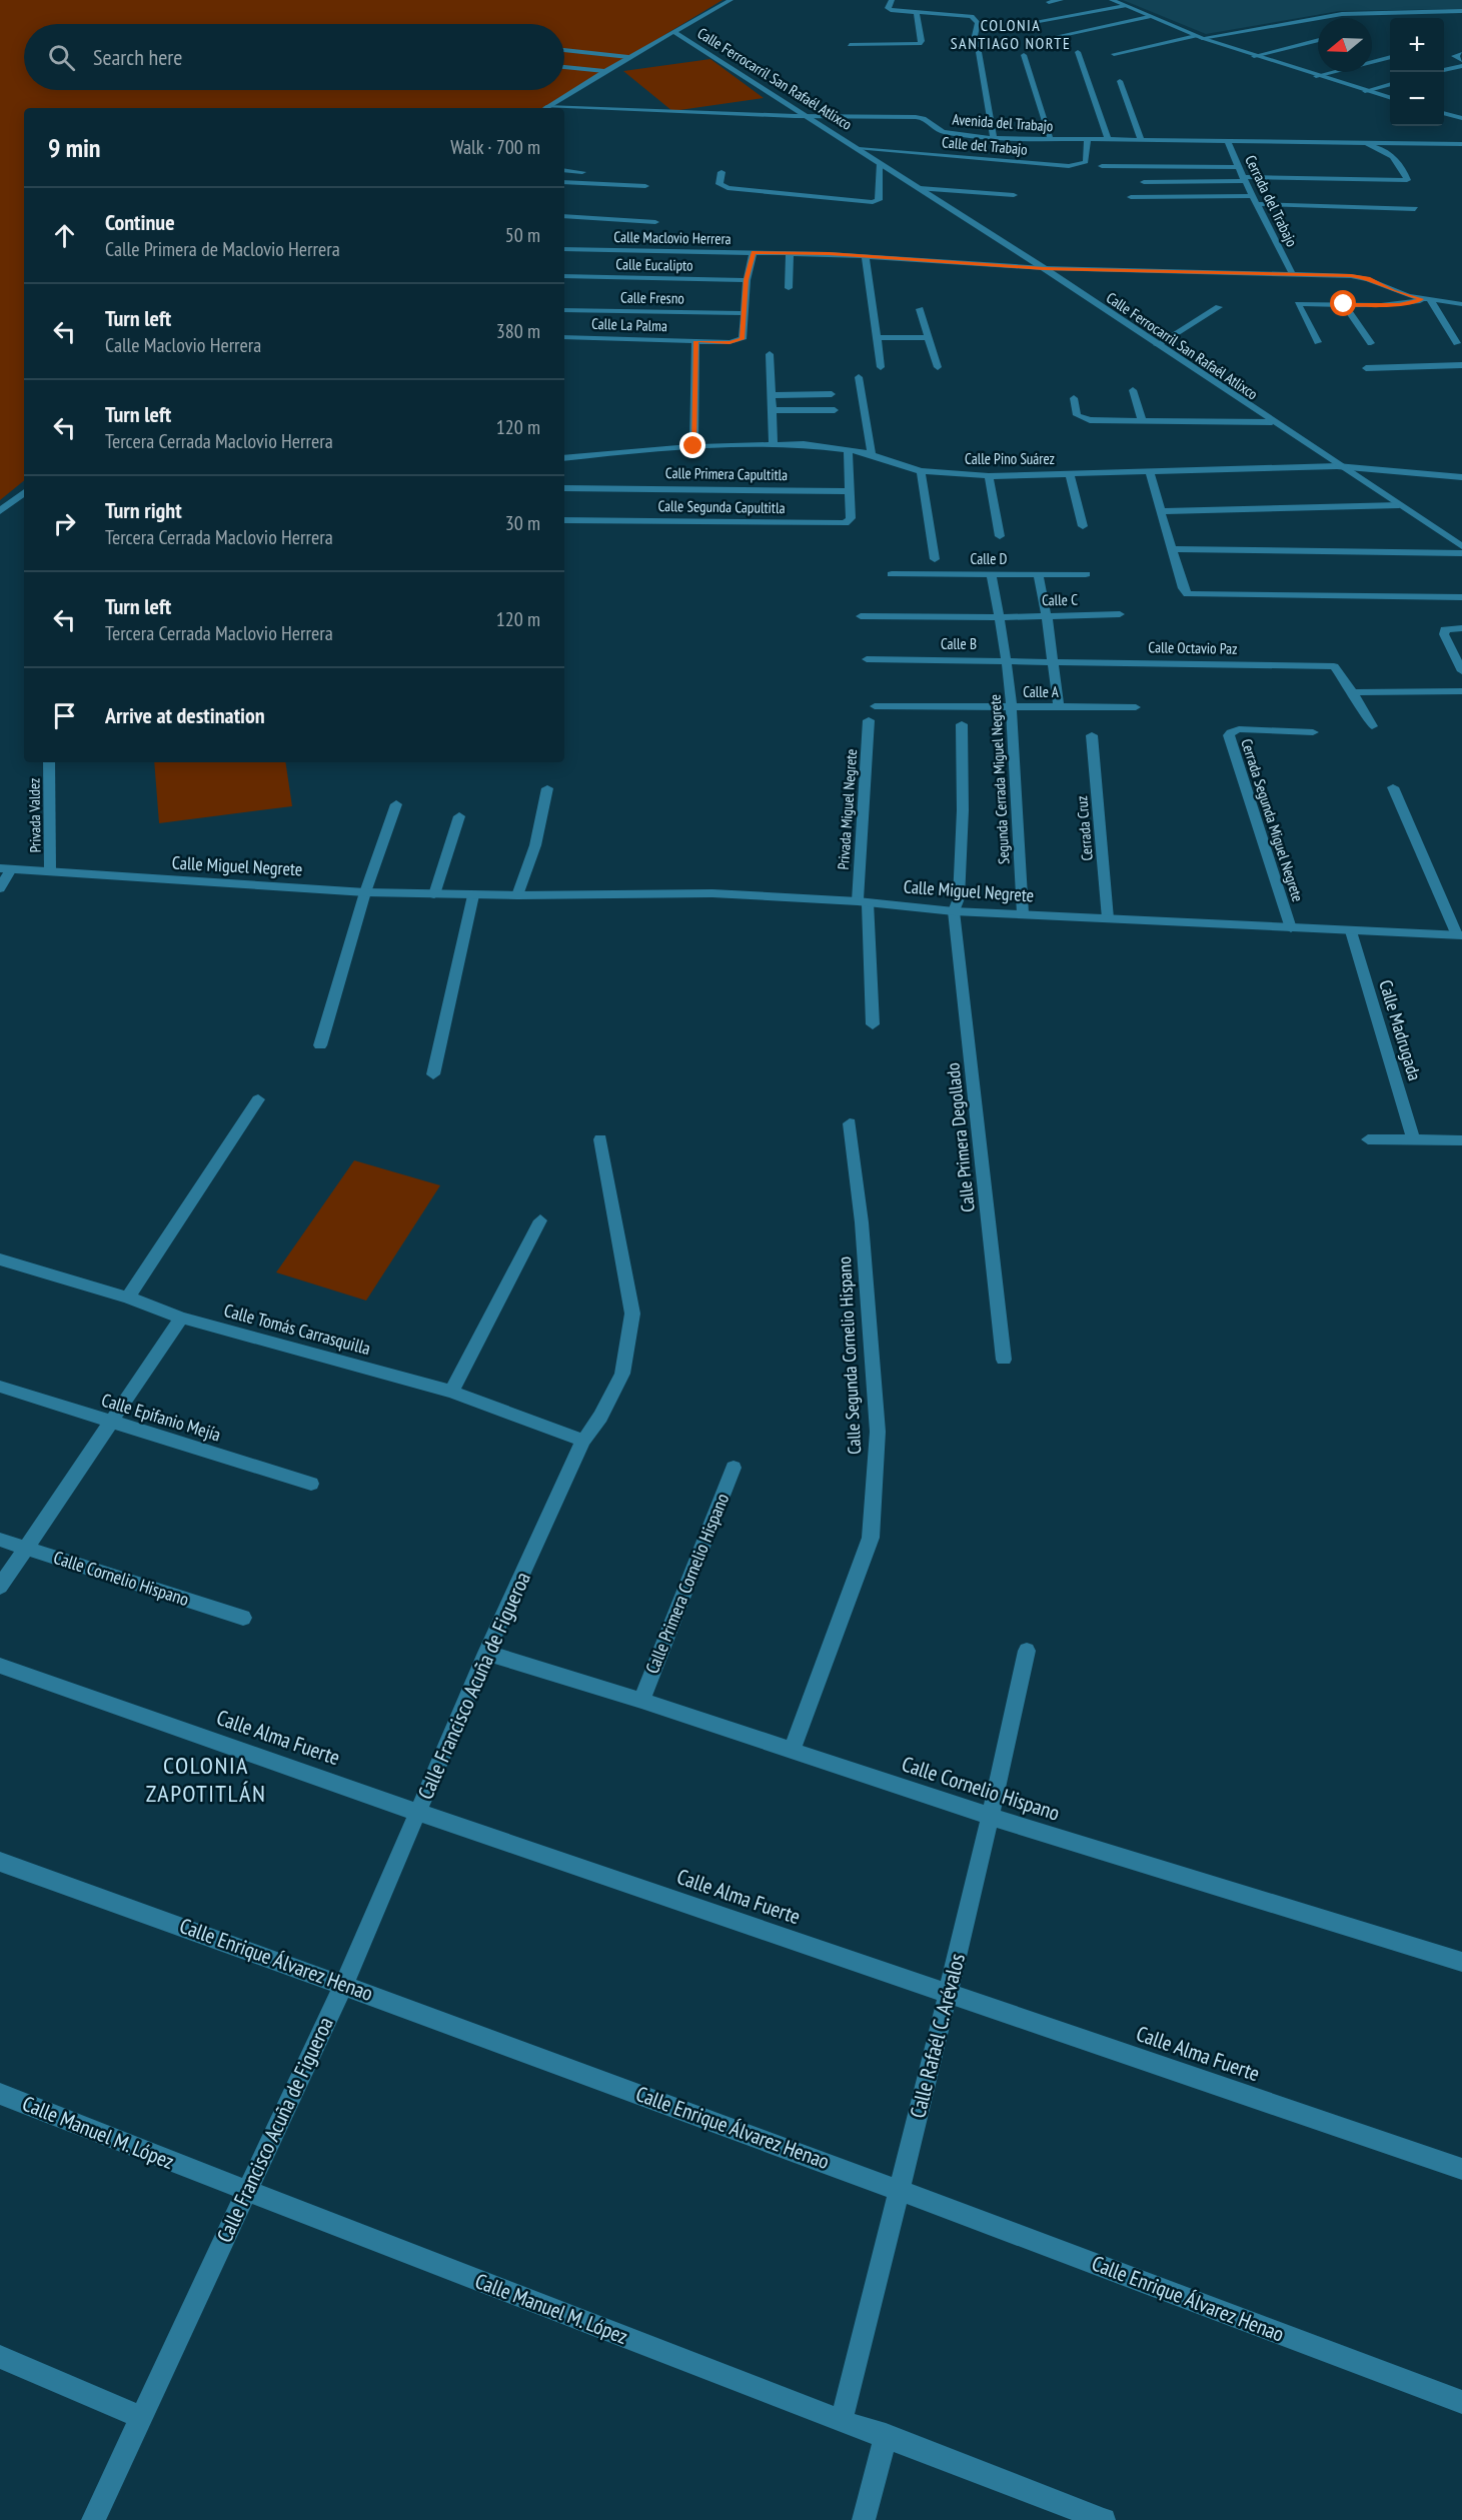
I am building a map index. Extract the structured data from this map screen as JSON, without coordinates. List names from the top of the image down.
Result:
{
  "streets": {
    "street": [
      "Calle Ferrocarril San Rafaél Atlixco",
      "Avenida del Trabajo",
      "Calle del Trabajo",
      "Cerrada del Trabajo",
      "Calle Maclovio Herrera",
      "Calle Eucalipto",
      "Calle Fresno",
      "Calle La Palma",
      "Calle Pino Suárez",
      "Calle Primera Capultitla",
      "Calle Segunda Capultitla",
      "Calle D",
      "Calle C",
      "Calle B",
      "Calle Octavio Paz",
      "Calle A",
      "Segunda Cerrada Miguel Negrete",
      "Privada Miguel Negrete",
      "Privada Valdez",
      "Cerrada Segunda Miguel Negrete",
      "Cerrada Cruz",
      "Calle Miguel Negrete",
      "Calle Madrugada",
      "Calle Primera Degollado",
      "Calle Tomás Carrasquilla",
      "Calle Segunda Cornelio Hispano",
      "Calle Epifanio Mejía",
      "Calle Cornelio Hispano",
      "Calle Primera Cornelio Hispano",
      "Calle Francisco Acuña de Figueroa",
      "Calle Alma Fuerte",
      "Calle Enrique Álvarez Henao",
      "Calle Rafaél C. Arévalos",
      "Calle Manuel M. López"
    ]
  },
  "crossings": [
    ["Calle Ferrocarril San Rafaél Atlixco", "Avenida del Trabajo"],
    ["Calle Ferrocarril San Rafaél Atlixco", "Calle del Trabajo"],
    ["Calle Ferrocarril San Rafaél Atlixco", "Calle Maclovio Herrera"],
    ["Calle Ferrocarril San Rafaél Atlixco", "Calle Pino Suárez"],
    ["Avenida del Trabajo", "Calle del Trabajo"],
    ["Avenida del Trabajo", "Cerrada del Trabajo"],
    ["Cerrada del Trabajo", "Calle Maclovio Herrera"],
    ["Calle Fresno", "Calle La Palma"],
    ["Calle Primera Capultitla", "Calle Segunda Capultitla"],
    ["Calle D", "Segunda Cerrada Miguel Negrete"],
    ["Calle C", "Segunda Cerrada Miguel Negrete"],
    ["Calle B", "Calle Octavio Paz"],
    ["Calle B", "Segunda Cerrada Miguel Negrete"],
    ["Calle A", "Segunda Cerrada Miguel Negrete"],
    ["Segunda Cerrada Miguel Negrete", "Calle Miguel Negrete"],
    ["Privada Miguel Negrete", "Calle Miguel Negrete"],
    ["Privada Valdez", "Calle Miguel Negrete"],
    ["Cerrada Segunda Miguel Negrete", "Calle Miguel Negrete"],
    ["Cerrada Cruz", "Calle Miguel Negrete"],
    ["Calle Miguel Negrete", "Calle Madrugada"],
    ["Calle Miguel Negrete", "Calle Primera Degollado"],
    ["Calle Tomás Carrasquilla", "Calle Francisco Acuña de Figueroa"],
    ["Calle Segunda Cornelio Hispano", "Calle Cornelio Hispano"],
    ["Calle Cornelio Hispano", "Calle Primera Cornelio Hispano"],
    ["Calle Cornelio Hispano", "Calle Francisco Acuña de Figueroa"],
    ["Calle Cornelio Hispano", "Calle Rafaél C. Arévalos"],
    ["Calle Francisco Acuña de Figueroa", "Calle Alma Fuerte"],
    ["Calle Francisco Acuña de Figueroa", "Calle Enrique Álvarez Henao"],
    ["Calle Francisco Acuña de Figueroa", "Calle Manuel M. López"],
    ["Calle Alma Fuerte", "Calle Rafaél C. Arévalos"],
    ["Calle Enrique Álvarez Henao", "Calle Rafaél C. Arévalos"],
    ["Calle Rafaél C. Arévalos", "Calle Manuel M. López"]
  ],
  "districts": ["COLONIA SANTIAGO NORTE", "COLONIA ZAPOTITLÁN"],
  "north": "left",
  "page": {
    "map_buttons": ["+", "−"],
    "search": "Search here",
    "heading": ["9 min", "Walk · 700 m"],
    "list": [
      ["Continue", "Calle Primera de Maclovio Herrera", "50 m"],
      ["Turn left", "Calle Maclovio Herrera", "380 m"],
      ["Turn left", "Tercera Cerrada Maclovio Herrera", "120 m"],
      ["Turn right", "Tercera Cerrada Maclovio Herrera", "30 m"],
      ["Turn left", "Tercera Cerrada Maclovio Herrera", "120 m"],
      "Arrive at destination"
    ]
  }
}
